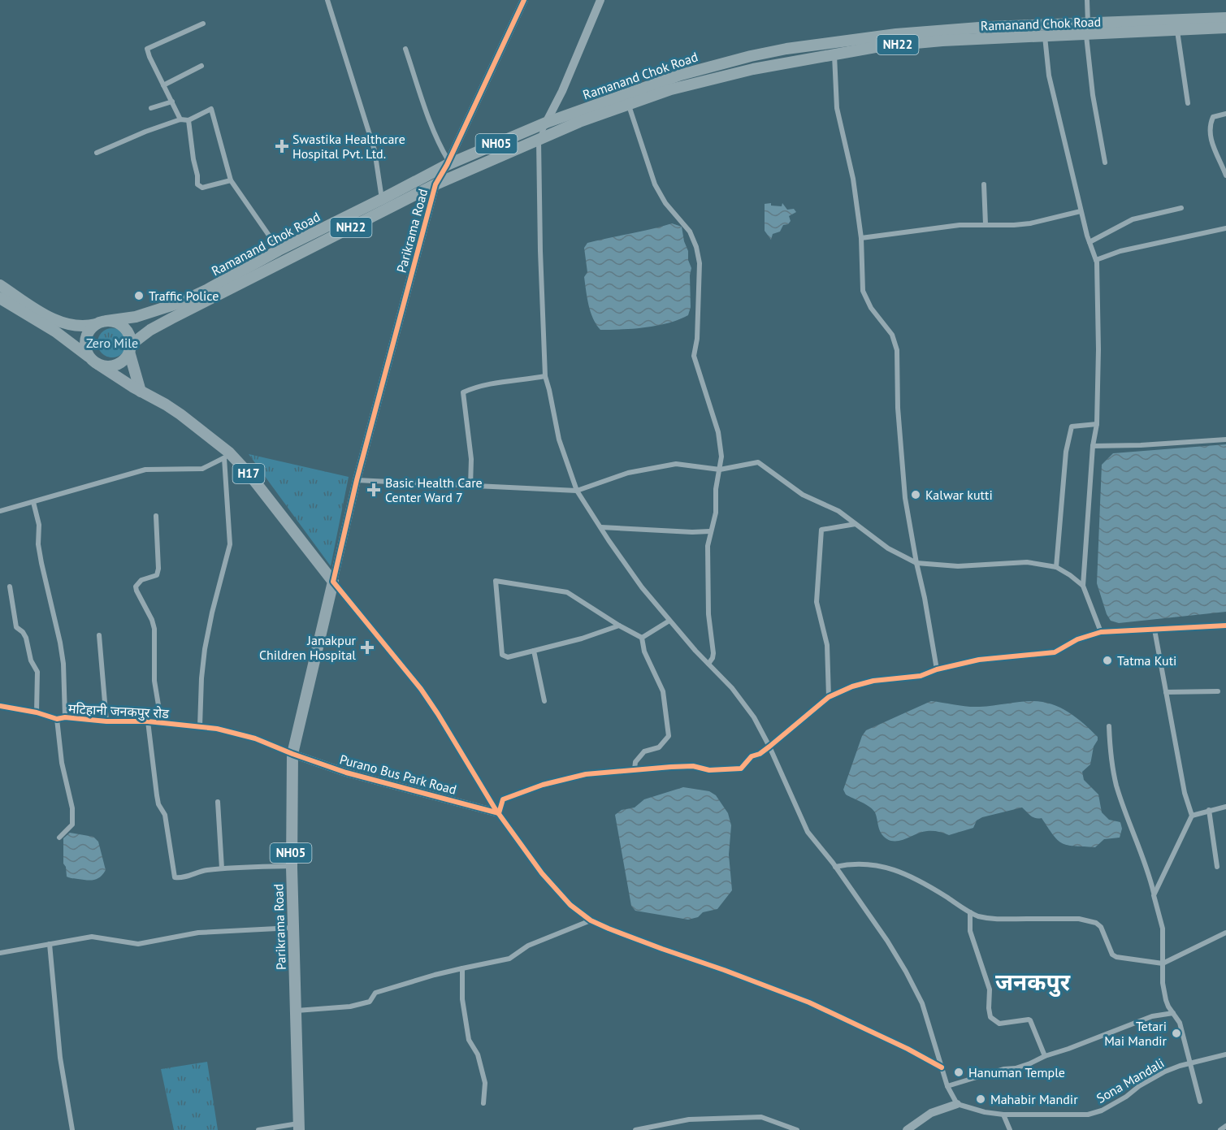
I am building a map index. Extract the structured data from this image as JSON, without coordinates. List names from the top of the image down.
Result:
{
  "streets": {
    "highway": ["Ramanand Chok Road", "NH22", "NH05"],
    "main road": ["Parikrama Road", "H17"],
    "street": ["मटिहानी जनकपुर रोड", "Purano Bus Park Road", "Sona Mandali"]
  },
  "crossings": [
    ["Ramanand Chok Road", "NH22"],
    ["Ramanand Chok Road", "Parikrama Road"],
    ["Ramanand Chok Road", "H17"],
    ["NH22", "H17"],
    ["NH05", "Parikrama Road"],
    ["NH05", "H17"],
    ["Parikrama Road", "H17"],
    ["Parikrama Road", "मटिहानी जनकपुर रोड"],
    ["Parikrama Road", "Purano Bus Park Road"],
    ["मटिहानी जनकपुर रोड", "Purano Bus Park Road"]
  ],
  "districts": ["जनकपुर"],
  "parks": ["Zero Mile"],
  "places": {
    "health": ["Swastika Healthcare Hospital Pvt. Ltd.", "Basic Health Care Center Ward 7", "Janakpur Children Hospital"],
    "other": [
      "Traffic Police",
      "Kalwar kutti",
      "Tatma Kuti",
      "Tetari Mai Mandir",
      "Hanuman Temple",
      "Mahabir Mandir"
    ]
  }
}
